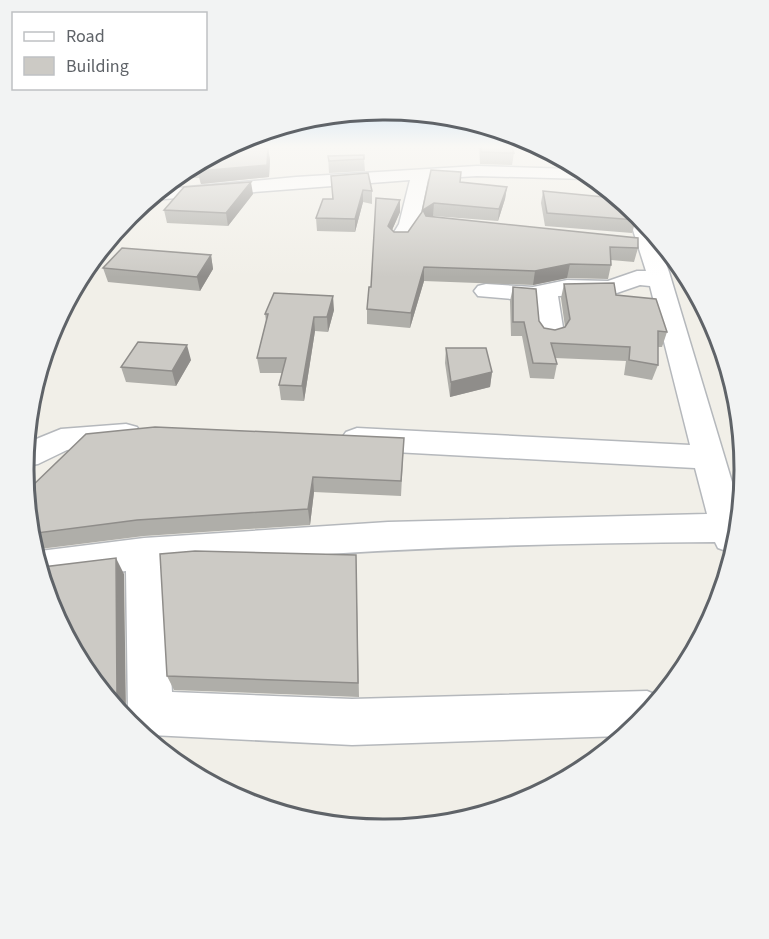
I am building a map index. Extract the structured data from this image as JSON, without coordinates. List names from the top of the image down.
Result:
{
  "legend": ["Road", "Building"]
}
